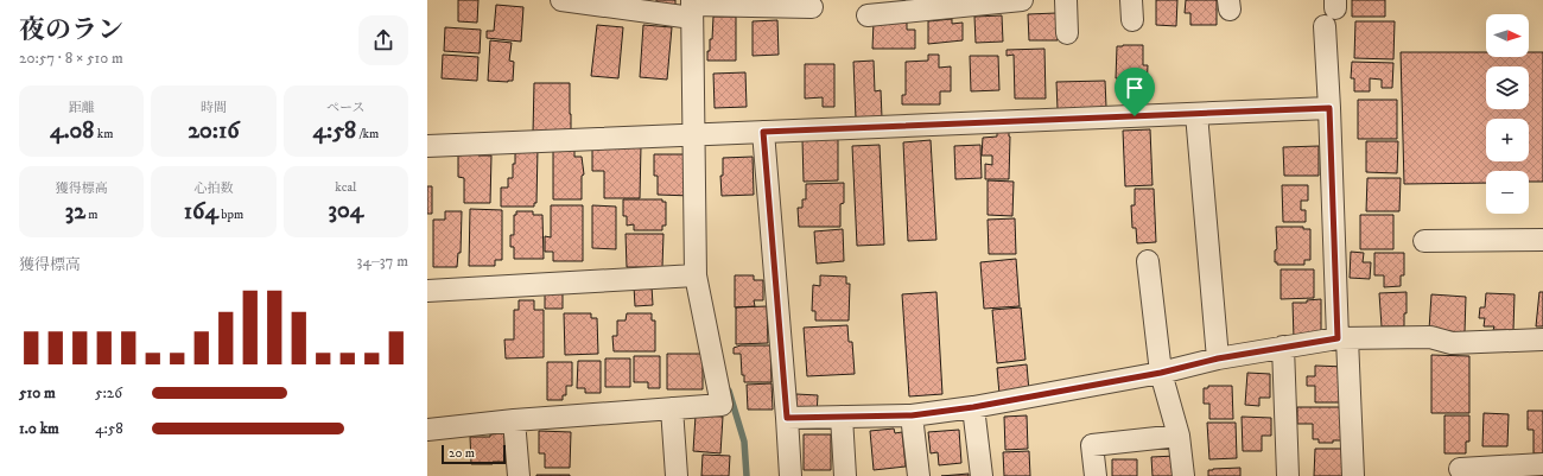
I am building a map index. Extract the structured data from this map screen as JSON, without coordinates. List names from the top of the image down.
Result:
{
  "scale_bar": "20 m",
  "north": "right",
  "page": {
    "heading": ["夜のラン", "20:57 · 8 × 510 m"],
    "map_buttons": ["+", "−"],
    "stats": [
      ["距離", "4.08 km"],
      ["時間", "20:16"],
      ["ペース", "4:58 /km"],
      ["獲得標高", "32 m"],
      ["心拍数", "164 bpm"],
      ["kcal", "304"]
    ],
    "chart": ["獲得標高", "34–37 m"],
    "list": [
      {
        "name": "510 m",
        "note": "5:26"
      },
      {
        "name": "1.0 km",
        "note": "4:58"
      }
    ],
    "scale": "20 m"
  }
}
